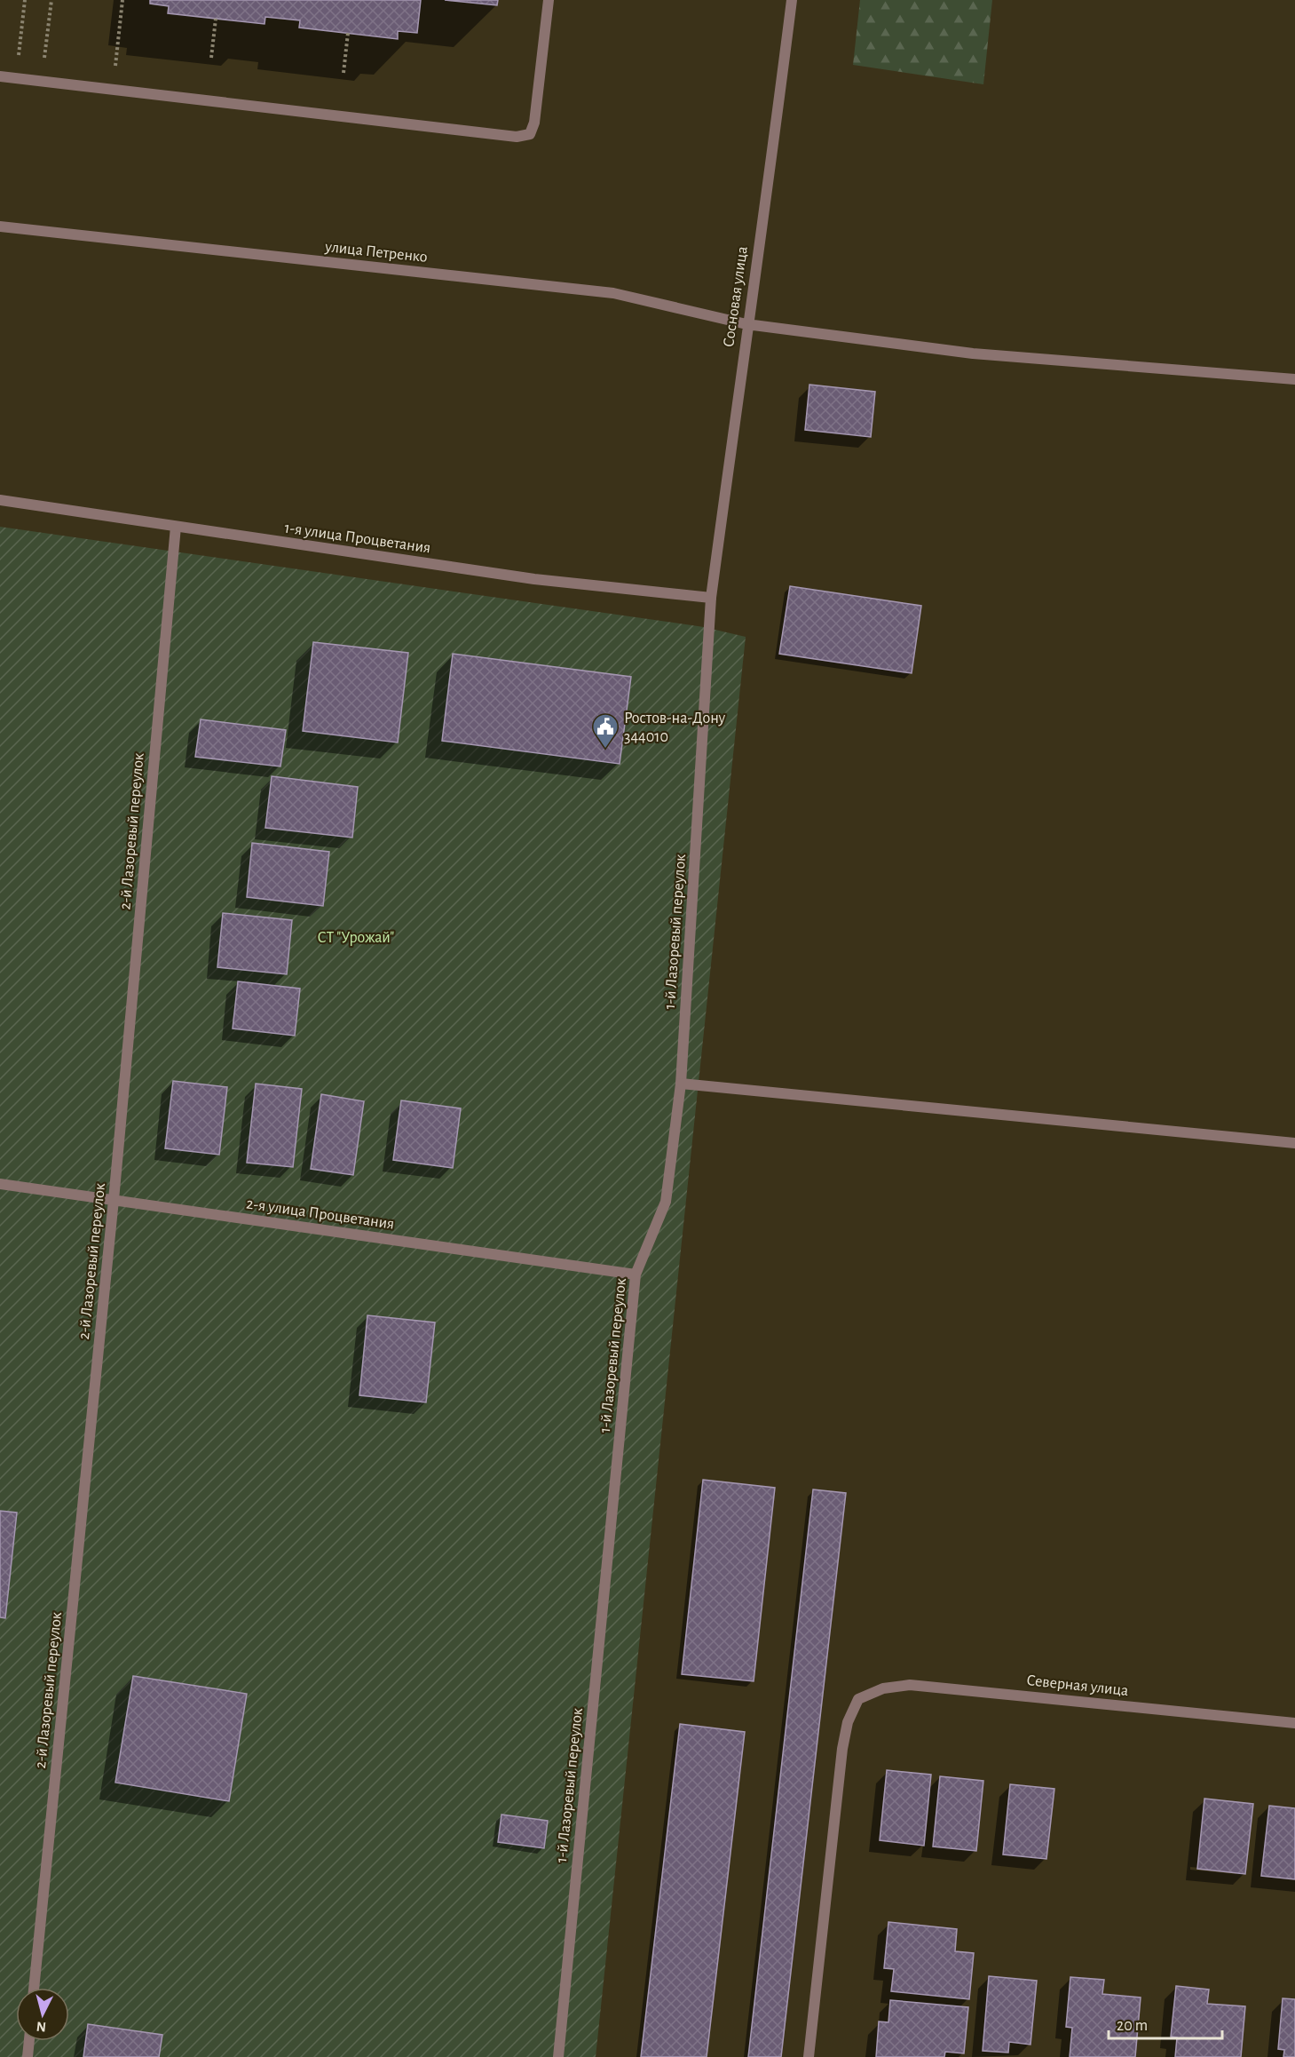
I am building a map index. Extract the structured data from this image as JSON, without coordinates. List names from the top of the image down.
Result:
{
  "streets": {
    "street": [
      "улица Петренко",
      "Сосновая улица",
      "1-я улица Процветания",
      "2-й Лазоревый переулок",
      "1-й Лазоревый переулок",
      "2-я улица Процветания",
      "Северная улица"
    ]
  },
  "crossings": [
    ["улица Петренко", "Сосновая улица"],
    ["Сосновая улица", "1-я улица Процветания"],
    ["Сосновая улица", "1-й Лазоревый переулок"],
    ["1-я улица Процветания", "2-й Лазоревый переулок"],
    ["1-я улица Процветания", "1-й Лазоревый переулок"],
    ["2-й Лазоревый переулок", "2-я улица Процветания"],
    ["1-й Лазоревый переулок", "2-я улица Процветания"]
  ],
  "parks": ["СТ \"Урожай\""],
  "places": {
    "public building": ["Ростов-на-Дону 344010"]
  },
  "scale_bar": "20 m",
  "north": "bottom"
}
